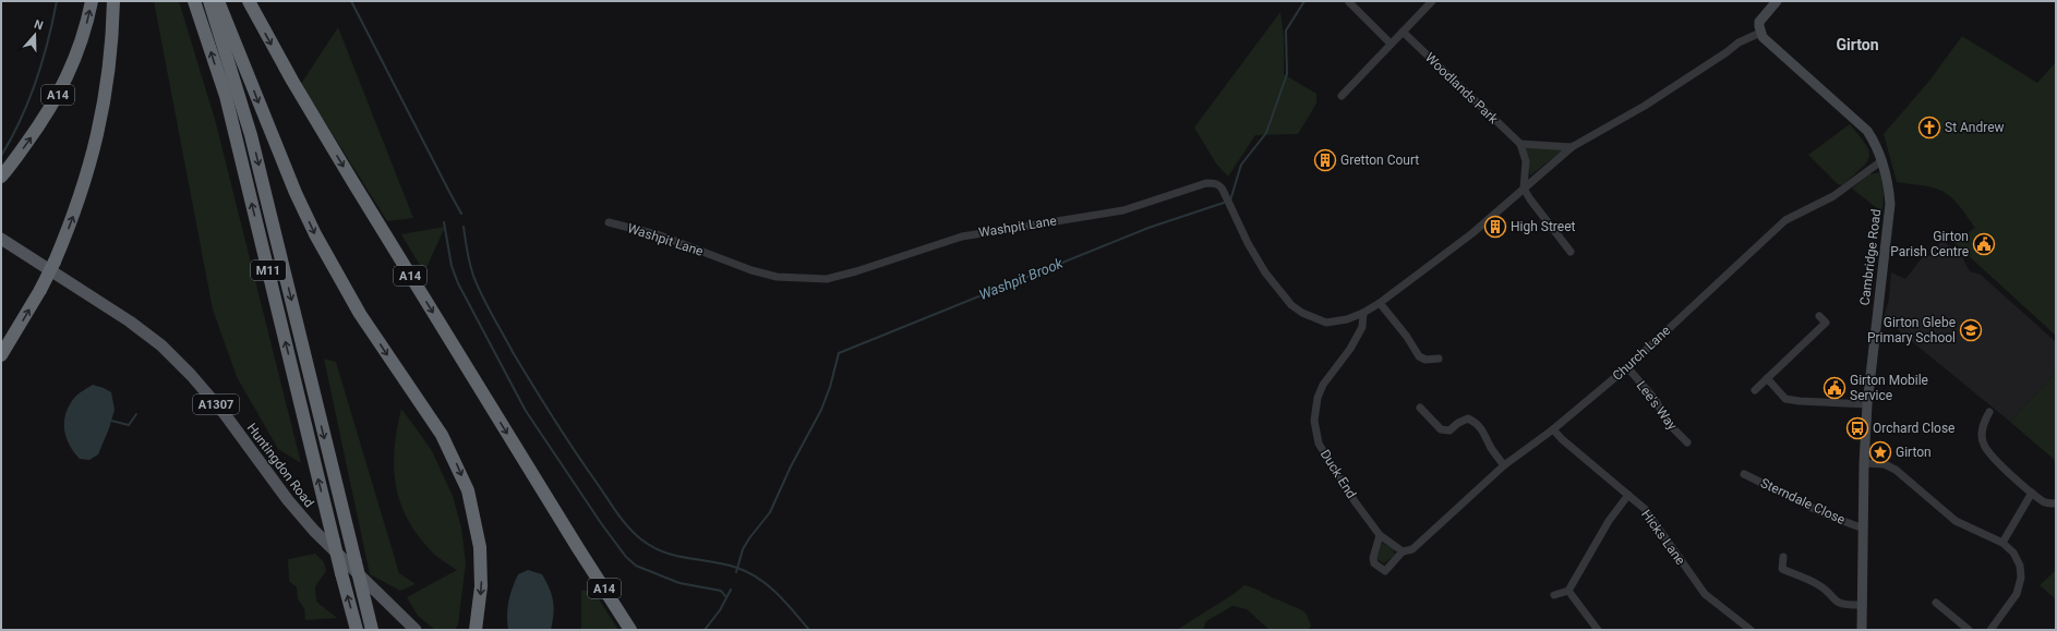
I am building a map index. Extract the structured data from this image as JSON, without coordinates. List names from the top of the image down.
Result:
{
  "streets": {
    "highway": ["A14", "M11"],
    "main road": ["A1307", "Huntingdon Road"],
    "street": [
      "Woodlands Park",
      "Washpit Lane",
      "Cambridge Road",
      "Church Lane",
      "Lee's Way",
      "Duck End",
      "Sterndale Close",
      "Hicks Lane"
    ]
  },
  "crossings": [
    ["Washpit Lane", "Duck End"],
    ["Cambridge Road", "Church Lane"],
    ["Cambridge Road", "Sterndale Close"],
    ["Church Lane", "Lee's Way"],
    ["Church Lane", "Duck End"],
    ["Church Lane", "Hicks Lane"]
  ],
  "districts": ["Girton"],
  "water": ["Washpit Brook"],
  "places": {
    "church": ["St Andrew"],
    "building": ["Gretton Court", "High Street"],
    "public building": ["Girton Parish Centre", "Girton Mobile Service"],
    "school or university": ["Girton Glebe Primary School"],
    "bus stop": ["Orchard Close"],
    "place": ["Girton"]
  },
  "north": "top"
}
